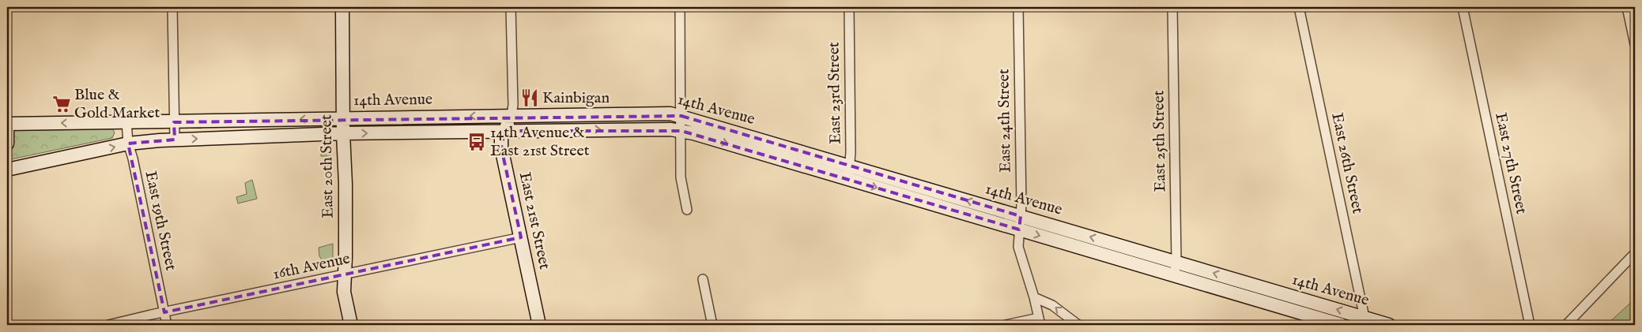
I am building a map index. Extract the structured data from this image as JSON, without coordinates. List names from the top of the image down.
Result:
{
  "streets": {
    "main road": ["14th Avenue", "East 20th Street", "East 21st Street"],
    "street": [
      "East 23rd Street",
      "East 24th Street",
      "East 25th Street",
      "East 26th Street",
      "East 27th Street",
      "East 19th Street",
      "16th Avenue"
    ]
  },
  "crossings": [
    ["East 23rd Street", "14th Avenue"],
    ["14th Avenue", "East 24th Street"],
    ["14th Avenue", "East 25th Street"],
    ["14th Avenue", "East 26th Street"],
    ["14th Avenue", "East 20th Street"],
    ["14th Avenue", "East 19th Street"],
    ["14th Avenue", "East 21st Street"],
    ["East 20th Street", "16th Avenue"],
    ["East 19th Street", "16th Avenue"],
    ["East 21st Street", "16th Avenue"]
  ],
  "places": {
    "restaurant": ["Kainbigan"],
    "supermarket": ["Blue & Gold Market"],
    "bus stop": ["14th Avenue & East 21st Street"]
  }
}
